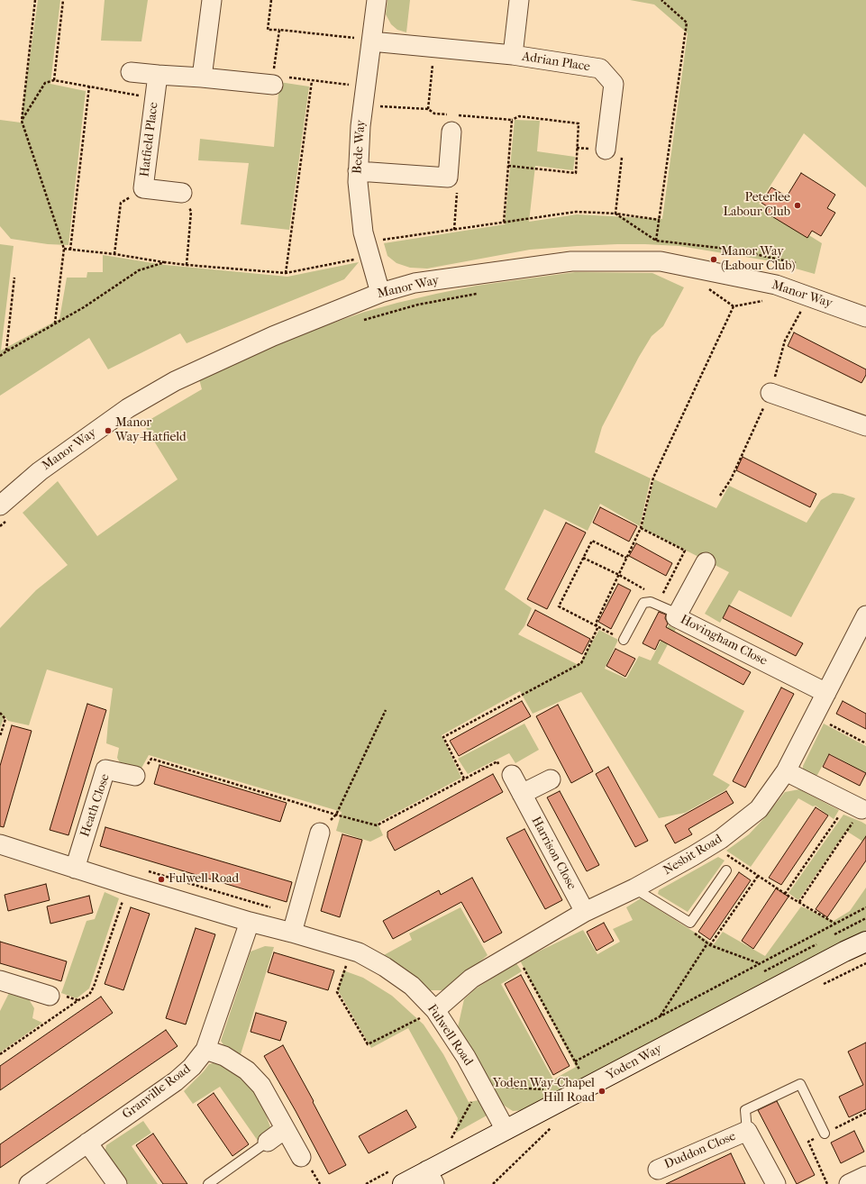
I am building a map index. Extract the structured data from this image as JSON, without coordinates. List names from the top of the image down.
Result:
{
  "streets": {
    "main road": ["Yoden Way"],
    "street": [
      "Adrian Place",
      "Hatfield Place",
      "Bede Way",
      "Manor Way",
      "Hovingham Close",
      "Heath Close",
      "Harrison Close",
      "Nesbit Road",
      "Fulwell Road",
      "Granville Road",
      "Duddon Close"
    ]
  },
  "crossings": [
    ["Adrian Place", "Bede Way"],
    ["Bede Way", "Manor Way"],
    ["Hovingham Close", "Nesbit Road"],
    ["Heath Close", "Fulwell Road"],
    ["Harrison Close", "Nesbit Road"],
    ["Nesbit Road", "Fulwell Road"],
    ["Fulwell Road", "Yoden Way"],
    ["Fulwell Road", "Granville Road"]
  ],
  "places": [
    "Peterlee Labour Club",
    "Manor Way (Labour Club)",
    "Manor Way-Hatfield",
    "Fulwell Road",
    "Yoden Way-Chapel Hill Road"
  ]
}
